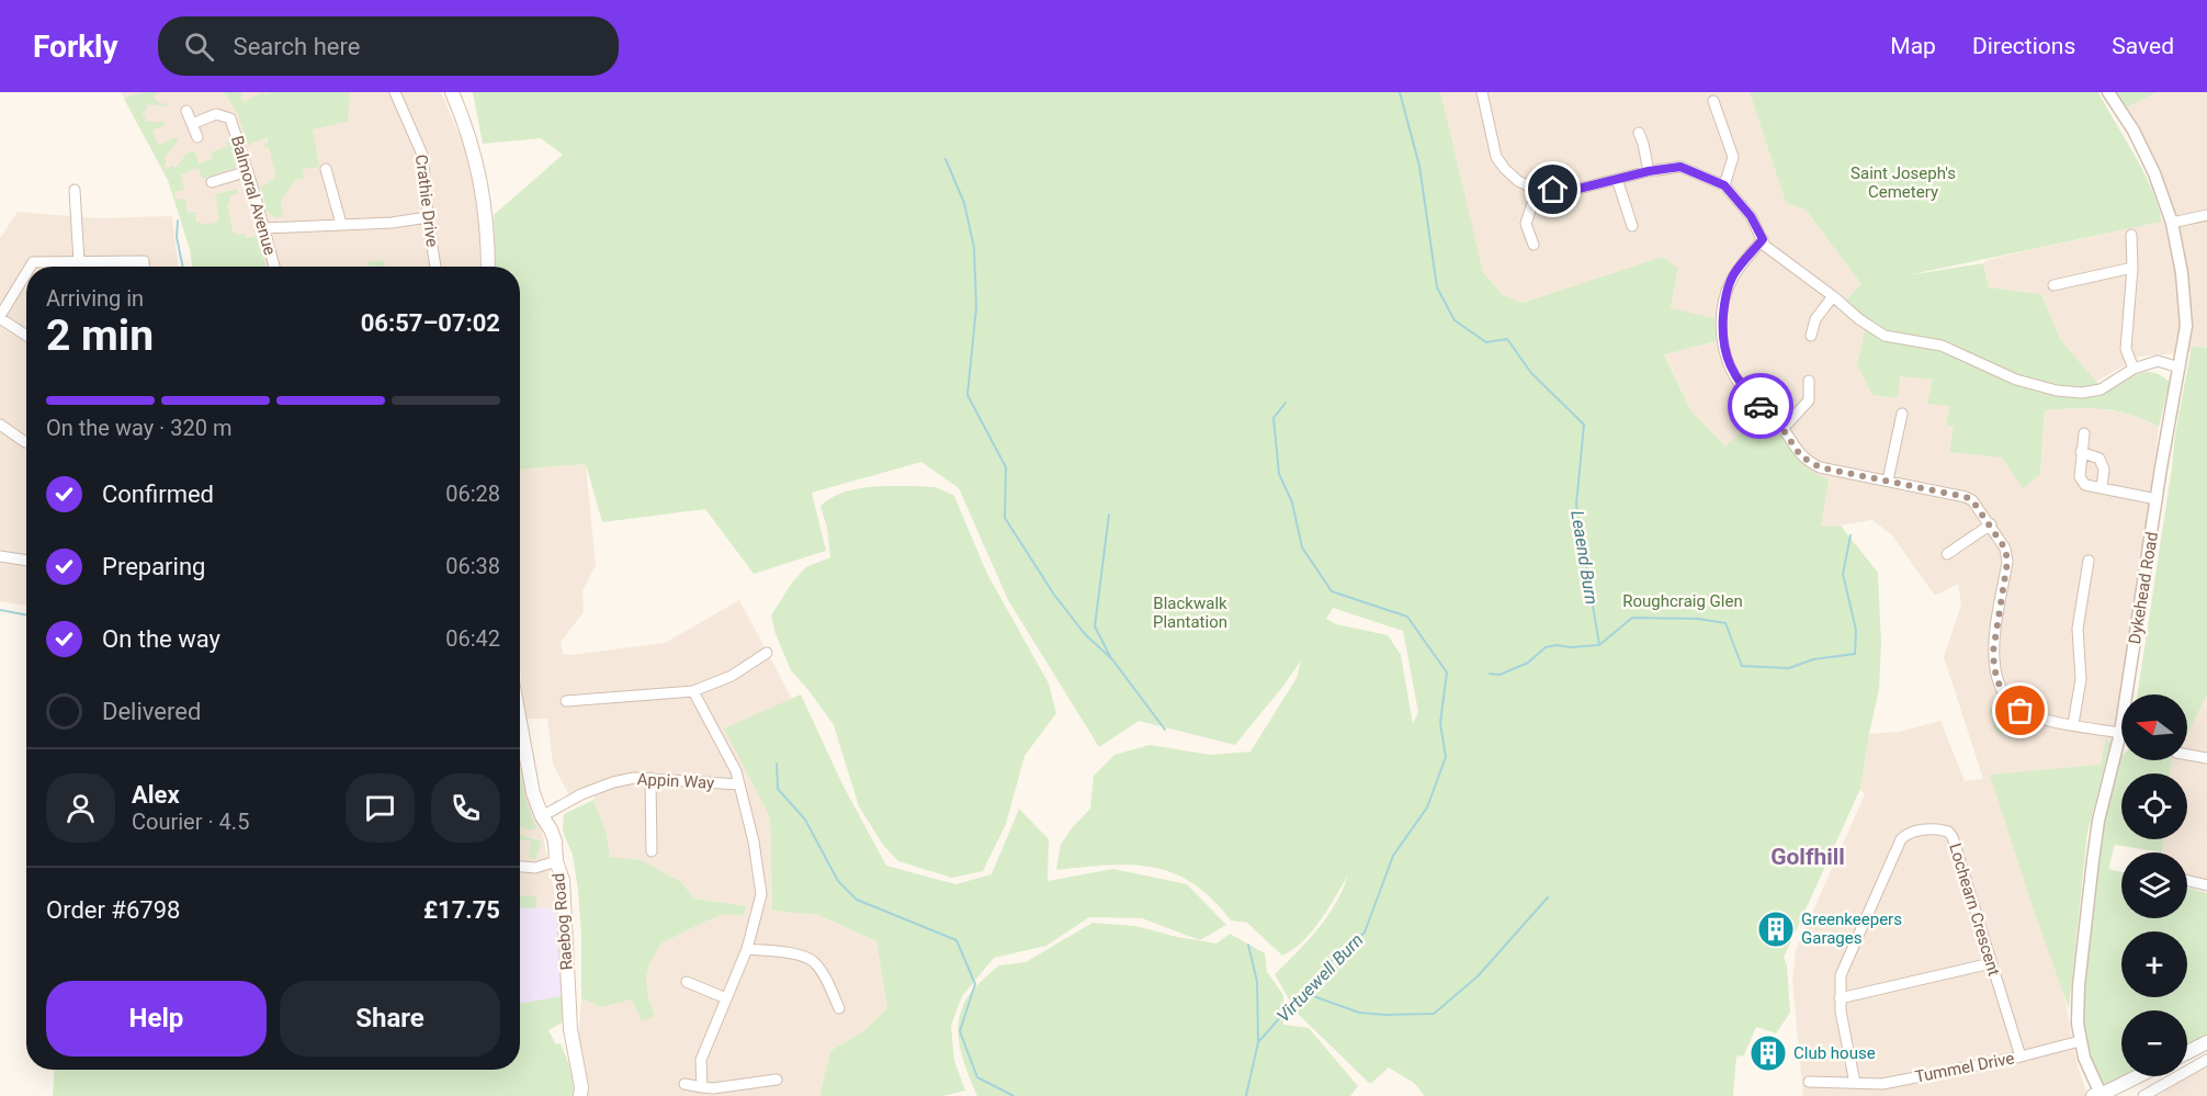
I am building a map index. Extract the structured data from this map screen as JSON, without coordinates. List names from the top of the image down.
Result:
{
  "streets": {
    "main road": ["Raebog Road"],
    "street": [
      "Balmoral Avenue",
      "Crathie Drive",
      "Dykehead Road",
      "Appin Way",
      "Lochearn Crescent",
      "Tummel Drive"
    ]
  },
  "crossings": [
    ["Dykehead Road", "Tummel Drive"],
    ["Appin Way", "Raebog Road"],
    ["Lochearn Crescent", "Tummel Drive"]
  ],
  "districts": ["Golfhill"],
  "water": ["Leaend Burn", "Virtuewell Burn"],
  "parks": ["Saint Joseph's Cemetery", "Roughcraig Glen", "Blackwalk Plantation"],
  "places": {
    "building": ["Greenkeepers Garages", "Club house"]
  },
  "north": "left",
  "page": {
    "header": "Forkly",
    "search": "Search here",
    "nav": ["Map", "Directions", "Saved"],
    "heading": ["2 min", "Arriving in", "06:57–07:02"],
    "panel": [
      "Alex",
      "Courier · 4.5",
      "Order #6798",
      "£17.75"
    ],
    "bar": "On the way · 320 m",
    "list": [
      ["Confirmed", "06:28"],
      ["Preparing", "06:38"],
      ["On the way", "06:42"],
      "Delivered"
    ],
    "map_buttons": ["+", "−"],
    "buttons": ["Help", "Share"]
  }
}
